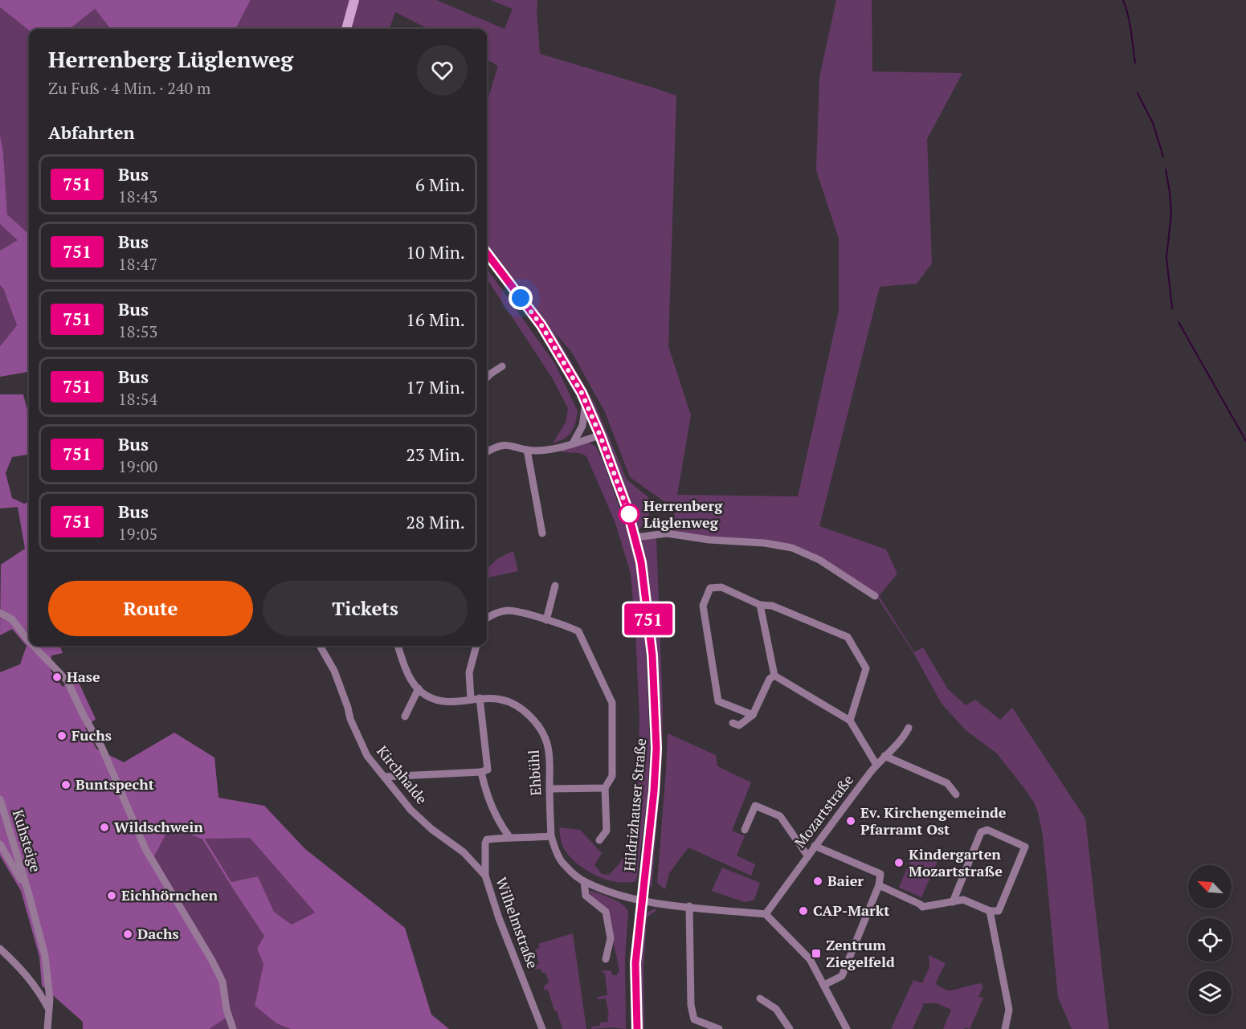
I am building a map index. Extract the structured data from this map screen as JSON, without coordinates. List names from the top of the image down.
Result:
{
  "streets": {
    "main road": ["Hildrizhauser Straße"],
    "street": [
      "Ehbühl",
      "Kirchhalde",
      "Mozartstraße",
      "Kuhsteige",
      "Wilhelmstraße"
    ]
  },
  "crossings": [
    ["Ehbühl", "Hildrizhauser Straße"],
    ["Ehbühl", "Mozartstraße"],
    ["Kirchhalde", "Wilhelmstraße"]
  ],
  "places": {
    "other": [
      "Herrenberg Lüglenweg",
      "Hase",
      "Fuchs",
      "Buntspecht",
      "Ev. Kirchengemeinde Pfarramt Ost",
      "Wildschwein",
      "Kindergarten Mozartstraße",
      "Baier",
      "Eichhörnchen",
      "CAP-Markt",
      "Dachs"
    ],
    "transit": ["Zentrum Ziegelfeld"]
  },
  "lines": ["bus line 751"],
  "north": "top left",
  "page": {
    "on_map": "751",
    "heading": [
      ["Herrenberg Lüglenweg", "Zu Fuß · 4 Min. · 240 m"],
      "Abfahrten"
    ],
    "list": [
      {
        "mark": "751",
        "name": "Bus",
        "note": "18:43",
        "value": "6 Min."
      },
      {
        "mark": "751",
        "name": "Bus",
        "note": "18:47",
        "value": "10 Min."
      },
      {
        "mark": "751",
        "name": "Bus",
        "note": "18:53",
        "value": "16 Min."
      },
      {
        "mark": "751",
        "name": "Bus",
        "note": "18:54",
        "value": "17 Min."
      },
      {
        "mark": "751",
        "name": "Bus",
        "note": "19:00",
        "value": "23 Min."
      },
      {
        "mark": "751",
        "name": "Bus",
        "note": "19:05",
        "value": "28 Min."
      }
    ],
    "buttons": ["Route", "Tickets"]
  }
}
